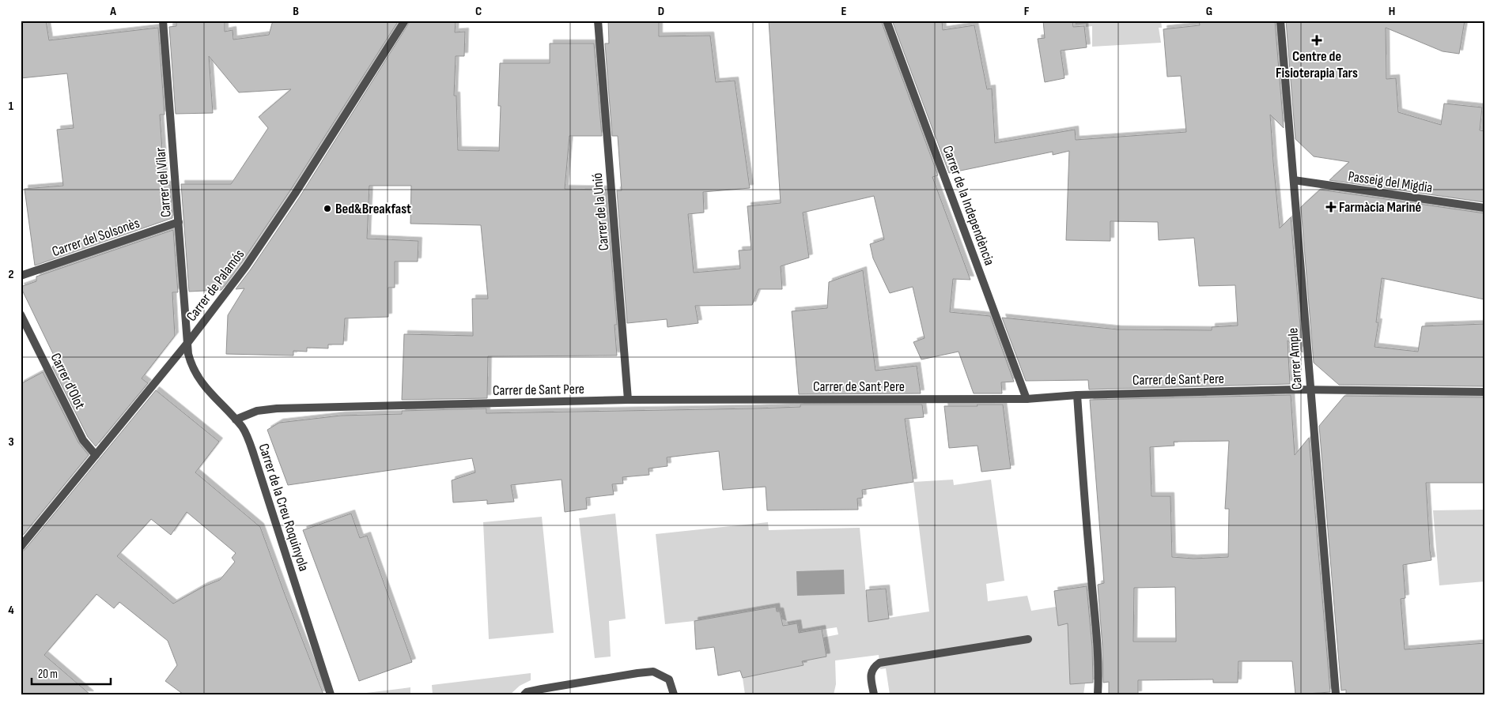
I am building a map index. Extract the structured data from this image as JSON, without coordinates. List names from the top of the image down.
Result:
{
  "streets": {
    "street": [
      "Passeig del Migdia",
      "Carrer del Vilar",
      "Carrer de la Independència",
      "Carrer de la Unió",
      "Carrer del Solsonès",
      "Carrer de Palamós",
      "Carrer Ample",
      "Carrer de Sant Pere",
      "Carrer d'Olot",
      "Carrer de la Creu Roquinyola"
    ]
  },
  "crossings": [
    ["Passeig del Migdia", "Carrer Ample"],
    ["Carrer del Vilar", "Carrer del Solsonès"],
    ["Carrer del Vilar", "Carrer de Palamós"],
    ["Carrer del Vilar", "Carrer de la Creu Roquinyola"],
    ["Carrer de la Independència", "Carrer de Sant Pere"],
    ["Carrer de la Unió", "Carrer de Sant Pere"],
    ["Carrer de Palamós", "Carrer d'Olot"],
    ["Carrer de Palamós", "Carrer de la Creu Roquinyola"],
    ["Carrer Ample", "Carrer de Sant Pere"],
    ["Carrer de Sant Pere", "Carrer de la Creu Roquinyola"]
  ],
  "places": {
    "health": ["Centre de Fisioterapia Tars", "Farmàcia Mariné"],
    "other": ["Bed&Breakfast"]
  },
  "scale_bar": "20 m",
  "grid": {
    "columns": [
      "A",
      "B",
      "C",
      "D",
      "E",
      "F",
      "G",
      "H"
    ],
    "rows": [
      "1",
      "2",
      "3",
      "4"
    ]
  }
}
